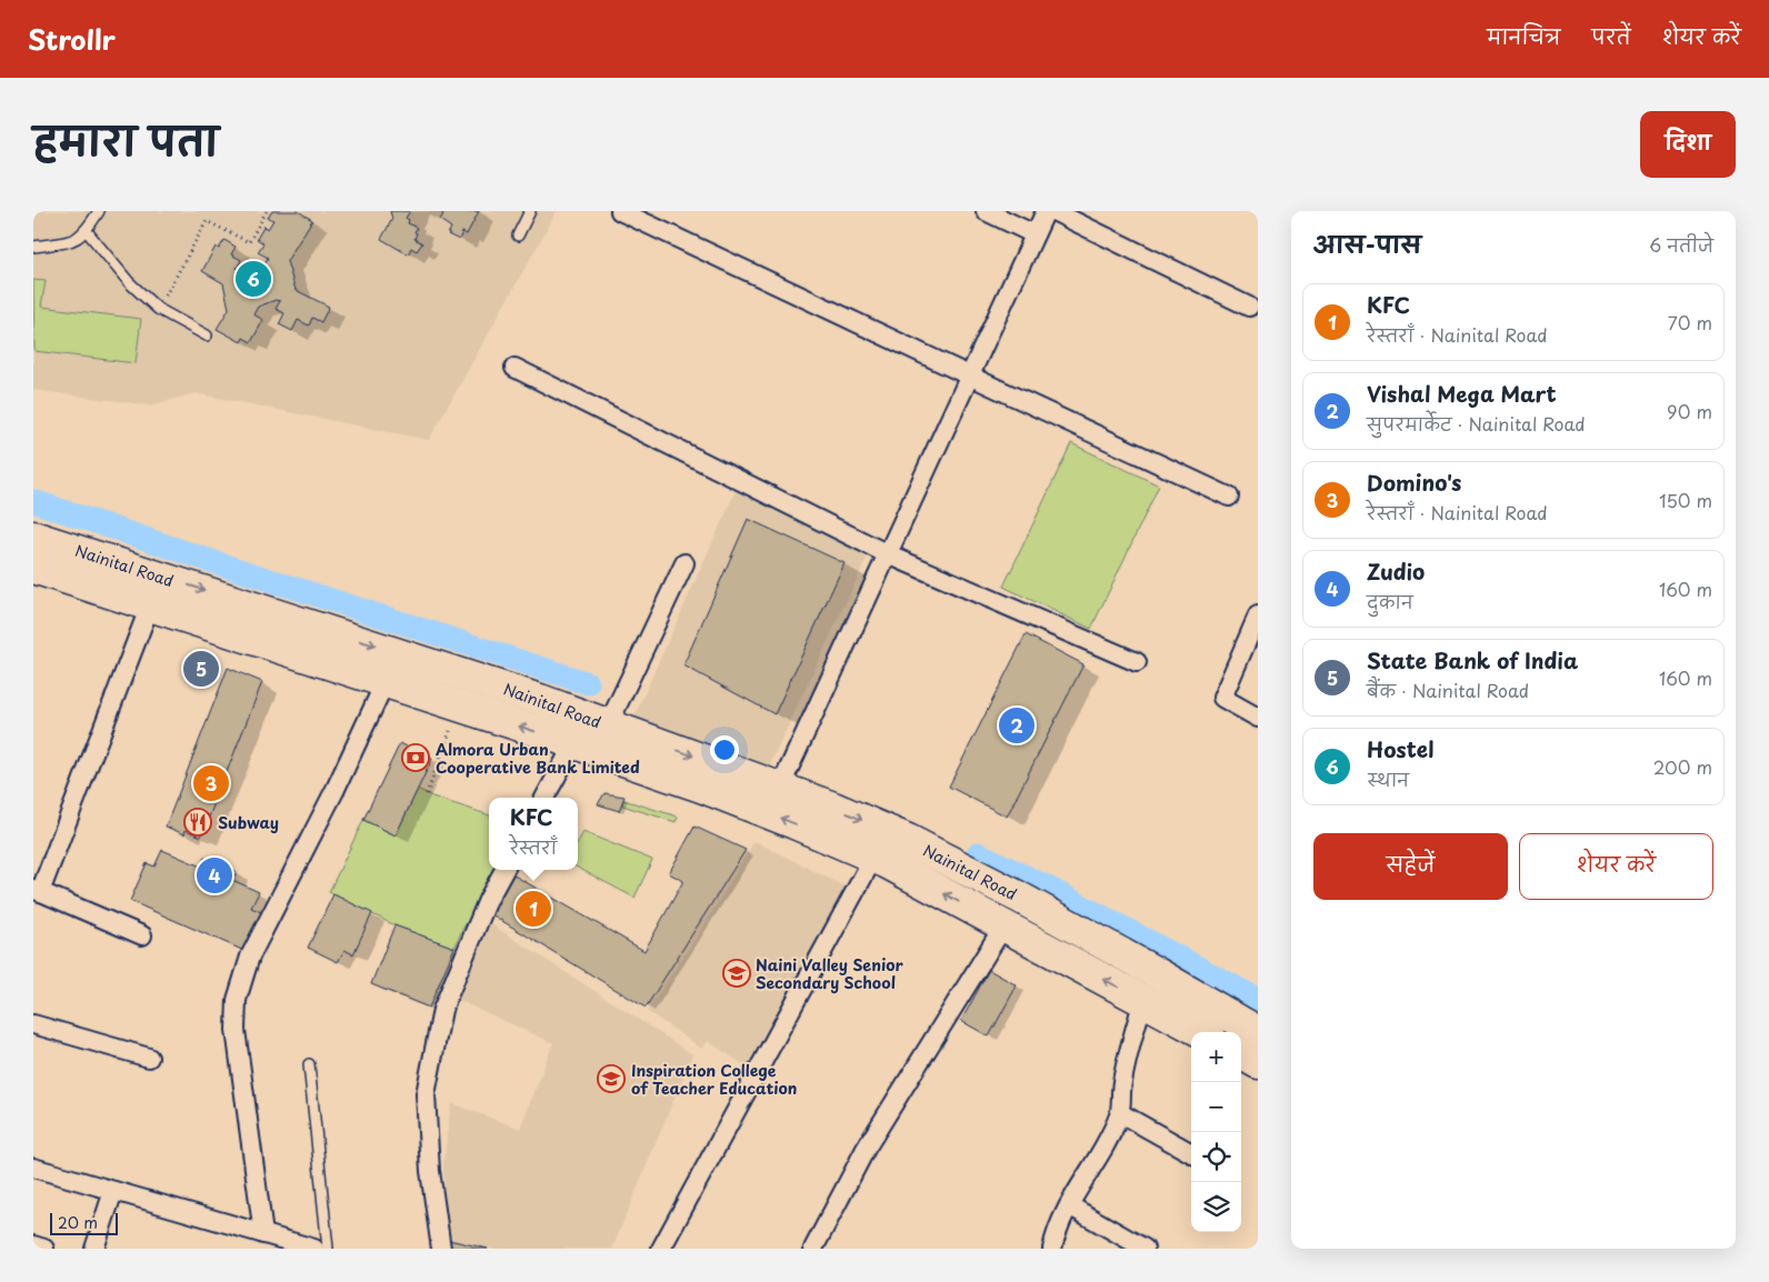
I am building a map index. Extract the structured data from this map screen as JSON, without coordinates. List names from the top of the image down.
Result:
{
  "streets": {
    "highway": ["Nainital Road"]
  },
  "places": {
    "bank": ["Almora Urban Cooperative Bank Limited"],
    "restaurant": ["Subway"],
    "school or university": ["Naini Valley Senior Secondary School", "Inspiration College of Teacher Education"]
  },
  "scale_bar": "20 m",
  "page": {
    "header": "Strollr",
    "nav": ["मानचित्र", "परतें", "शेयर करें"],
    "title": "हमारा पता",
    "buttons": [
      "दिशा",
      ["सहेजें", "शेयर करें"]
    ],
    "heading": ["आस-पास", "6 नतीजे"],
    "pins": [
      "6",
      "5",
      "2",
      "3",
      "4",
      "1"
    ],
    "list": [
      {
        "mark": "1",
        "name": "KFC",
        "note": "रेस्तराँ · Nainital Road",
        "value": "70 m"
      },
      {
        "mark": "2",
        "name": "Vishal Mega Mart",
        "note": "सुपरमार्केट · Nainital Road",
        "value": "90 m"
      },
      {
        "mark": "3",
        "name": "Domino's",
        "note": "रेस्तराँ · Nainital Road",
        "value": "150 m"
      },
      {
        "mark": "4",
        "name": "Zudio",
        "note": "दुकान",
        "value": "160 m"
      },
      {
        "mark": "5",
        "name": "State Bank of India",
        "note": "बैंक · Nainital Road",
        "value": "160 m"
      },
      {
        "mark": "6",
        "name": "Hostel",
        "note": "स्थान",
        "value": "200 m"
      }
    ],
    "popup": ["KFC", "रेस्तराँ"],
    "map_buttons": ["+", "−"],
    "scale": "20 m"
  }
}
